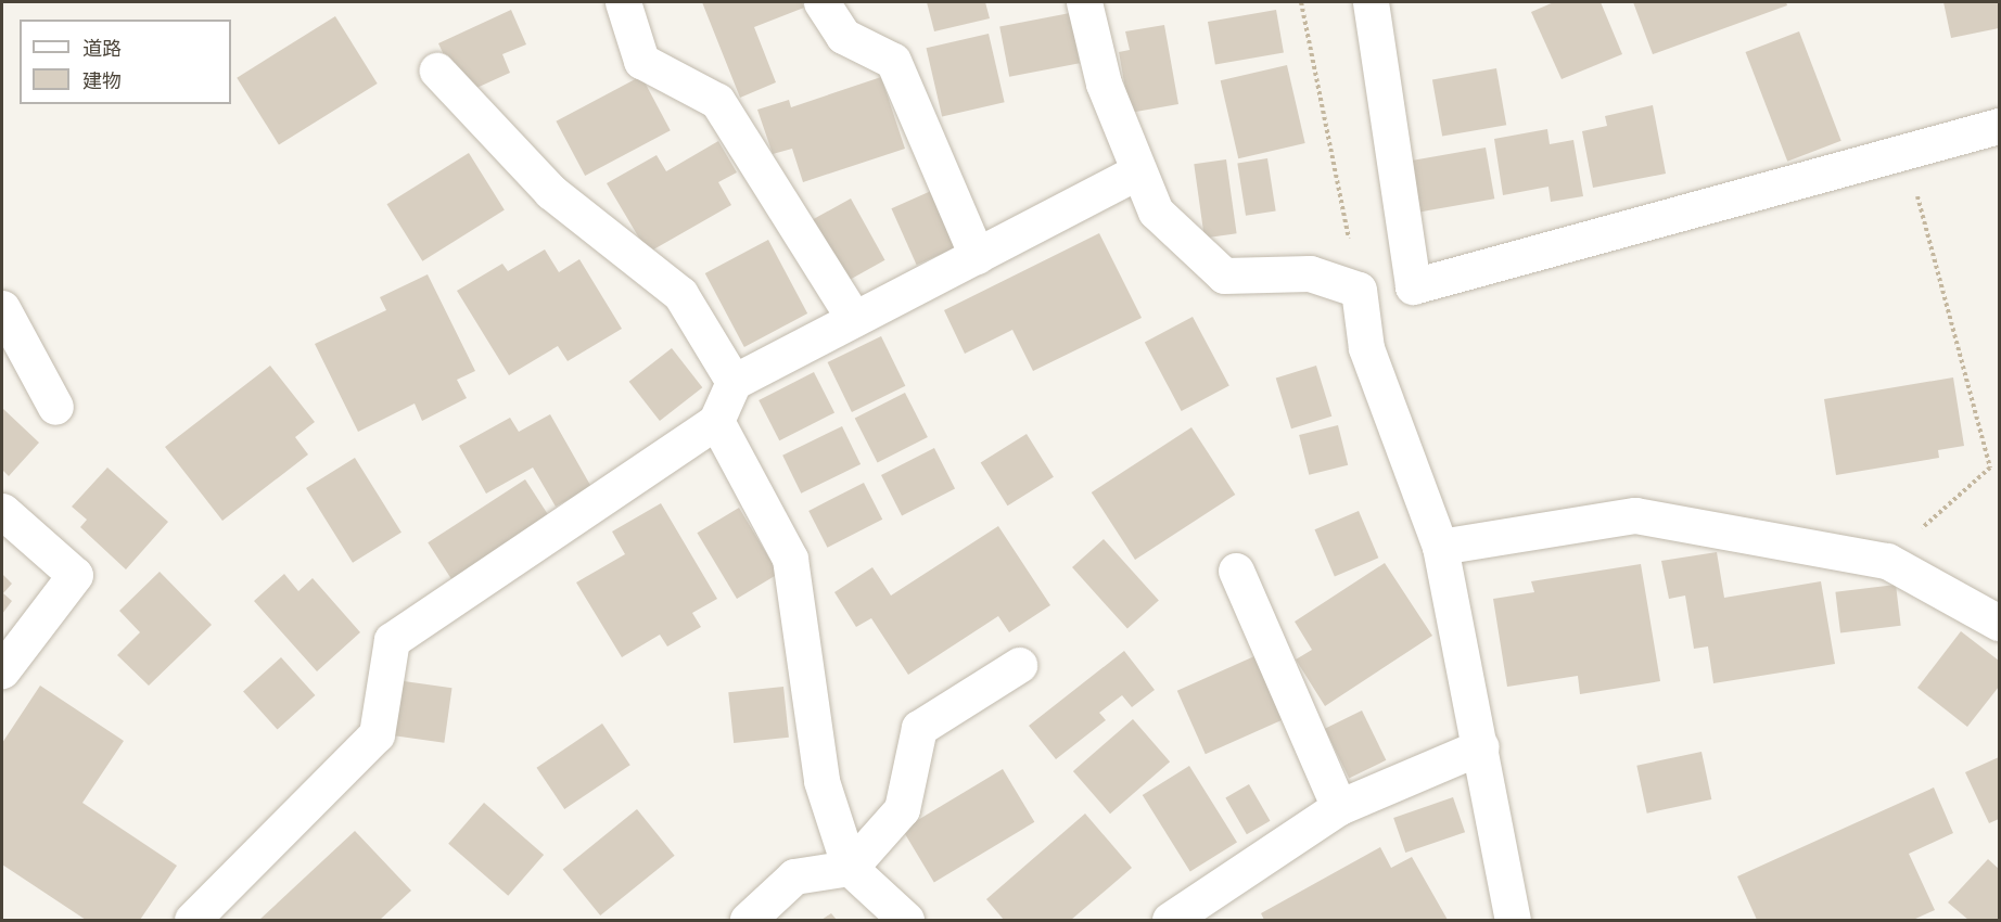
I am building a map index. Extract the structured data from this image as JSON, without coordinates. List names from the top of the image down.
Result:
{
  "legend": ["道路", "建物"]
}
